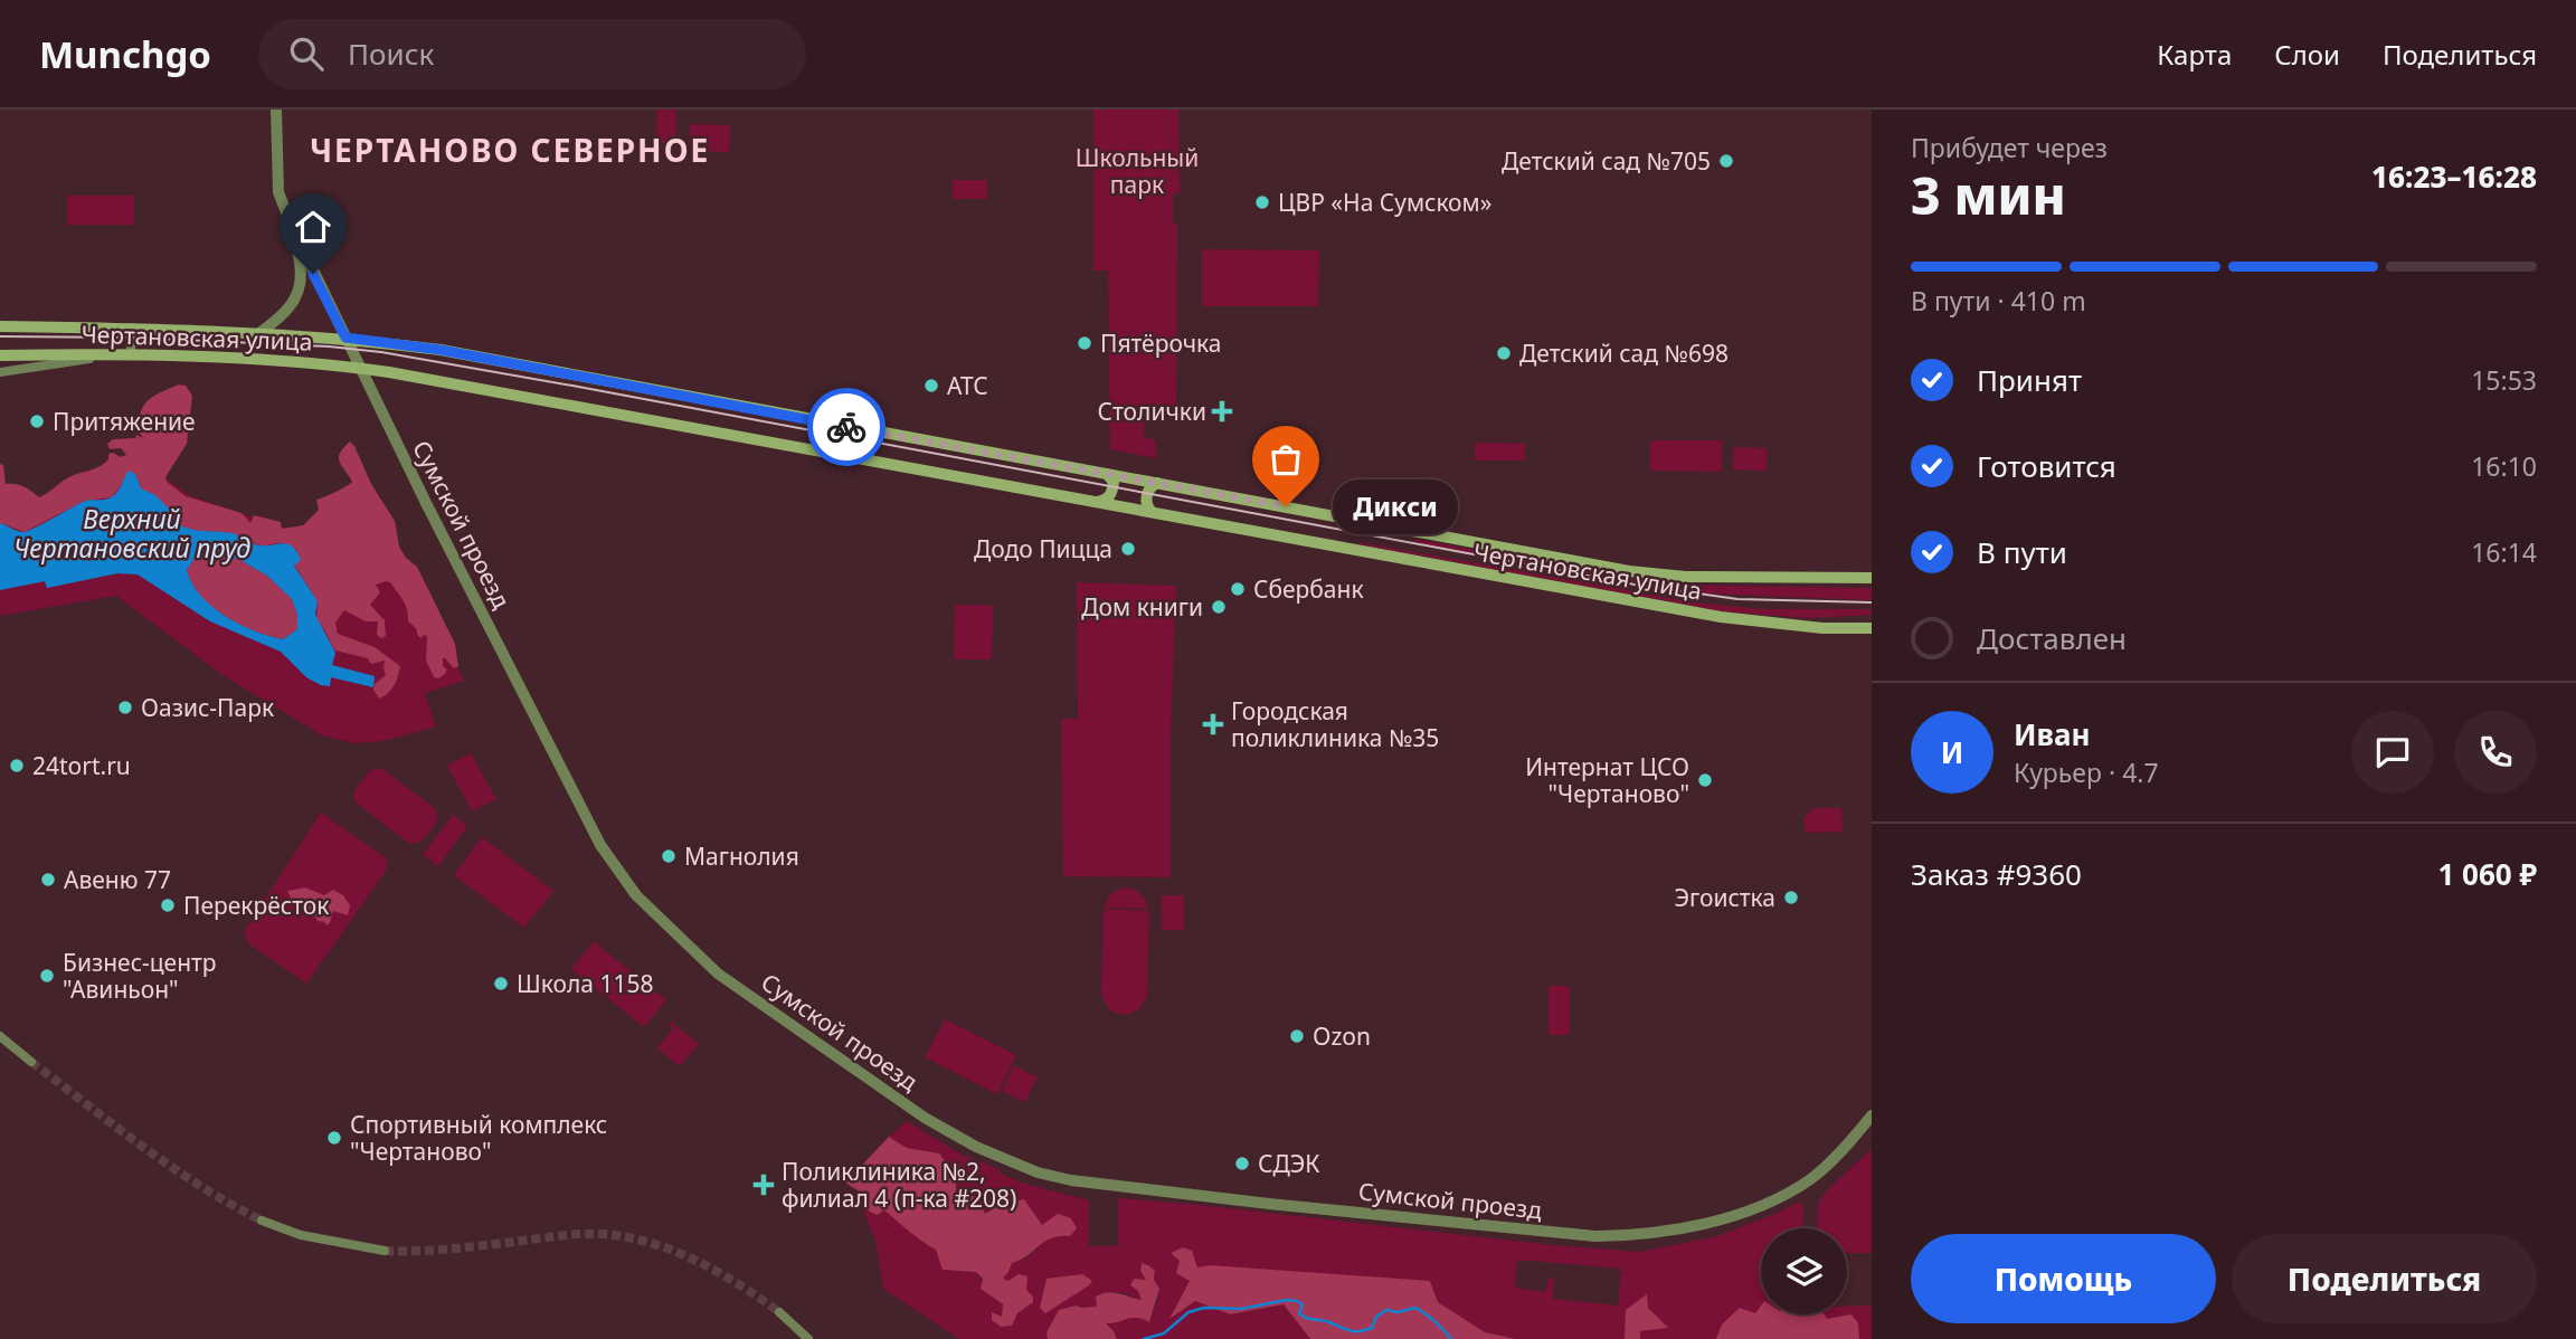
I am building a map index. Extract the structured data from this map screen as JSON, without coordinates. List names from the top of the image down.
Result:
{
  "streets": {
    "main road": ["Чертановская улица"],
    "street": ["Сумской проезд"]
  },
  "crossings": [
    ["Чертановская улица", "Сумской проезд"]
  ],
  "districts": ["ЧЕРТАНОВО СЕВЕРНОЕ"],
  "water": ["Верхний Чертановский пруд"],
  "parks": ["Школьный парк"],
  "places": {
    "other": [
      "Детский сад №705",
      "ЦВР «На Сумском»",
      "Пятёрочка",
      "Детский сад №698",
      "АТС",
      "Притяжение",
      "Дикси",
      "Додо Пицца",
      "Сбербанк",
      "Дом книги",
      "Оазис-Парк",
      "24tort.ru",
      "Интернат ЦСО \"Чертаново\"",
      "Магнолия",
      "Авеню 77",
      "Эгоистка",
      "Перекрёсток",
      "Бизнес-центр \"Авиньон\"",
      "Школа 1158",
      "Ozon",
      "Спортивный комплекс \"Чертаново\"",
      "СДЭК"
    ],
    "health": ["Столички", "Городская поликлиника №35", "Поликлиника №2, филиал 4 (п-ка #208)"]
  },
  "page": {
    "header": "Munchgo",
    "search": "Поиск",
    "nav": ["Карта", "Слои", "Поделиться"],
    "heading": ["3 мин", "Прибудет через", "16:23–16:28"],
    "panel": [
      "Иван",
      "Курьер · 4.7",
      "Заказ #9360",
      "1 060 ₽"
    ],
    "bar": "В пути · 410 m",
    "list": [
      ["Принят", "15:53"],
      ["Готовится", "16:10"],
      ["В пути", "16:14"],
      "Доставлен"
    ],
    "bubble": "Дикси",
    "round": "И",
    "buttons": ["Помощь", "Поделиться"]
  }
}
